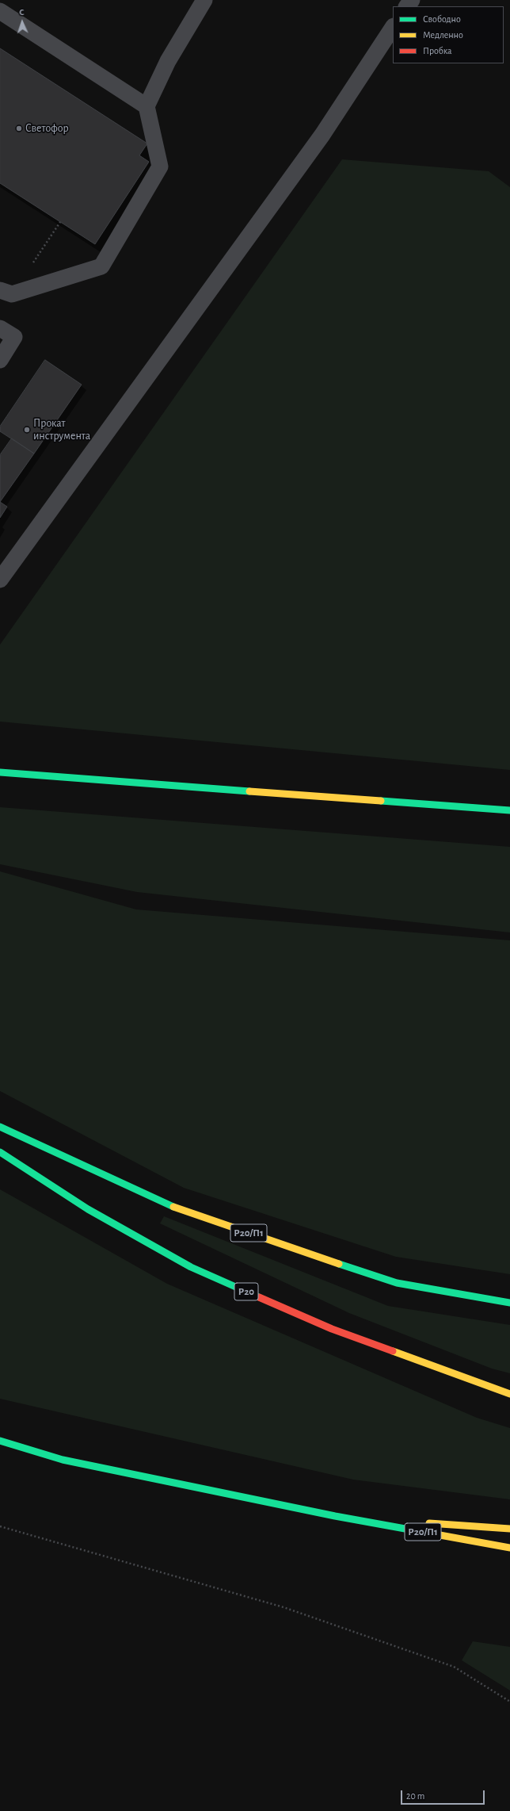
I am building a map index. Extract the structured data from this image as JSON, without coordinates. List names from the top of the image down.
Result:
{
  "streets": {
    "main road": ["Р20/П1", "Р20"]
  },
  "places": ["Светофор", "Прокат инструмента"],
  "legend": ["Свободно", "Медленно", "Пробка"],
  "scale_bar": "20 m",
  "north": "top"
}
